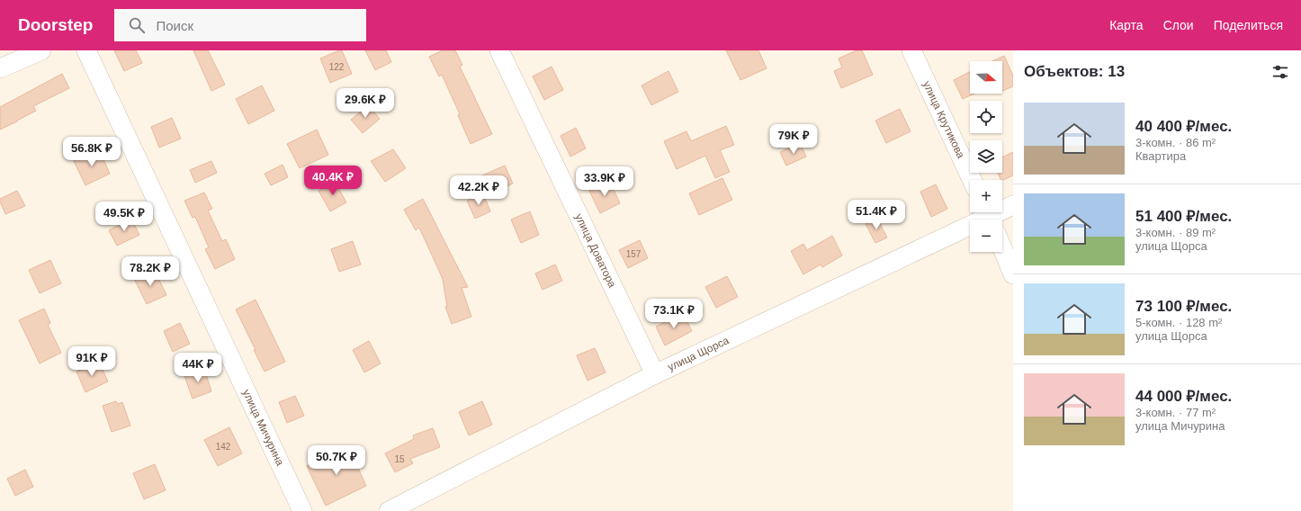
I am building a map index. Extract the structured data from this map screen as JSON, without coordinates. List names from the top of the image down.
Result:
{
  "streets": {
    "street": [
      "улица Крутикова",
      "улица Доватора",
      "улица Щорса",
      "улица Мичурина"
    ]
  },
  "crossings": [
    ["улица Доватора", "улица Щорса"]
  ],
  "house_numbers": [
    "122",
    "157",
    "142",
    "15"
  ],
  "north": "right",
  "page": {
    "header": "Doorstep",
    "search": "Поиск",
    "nav": ["Карта", "Слои", "Поделиться"],
    "heading": "Объектов: 13",
    "map_buttons": ["+", "−"],
    "price": [
      "29.6K ₽",
      "79K ₽",
      "56.8K ₽",
      "40.4K ₽",
      "33.9K ₽",
      "42.2K ₽",
      "51.4K ₽",
      "49.5K ₽",
      "78.2K ₽",
      "73.1K ₽",
      "91K ₽",
      "44K ₽",
      "50.7K ₽"
    ],
    "list": [
      {
        "name": "40 400 ₽/мес.",
        "note": "3-комн. · 86 m² · Квартира"
      },
      {
        "name": "51 400 ₽/мес.",
        "note": "3-комн. · 89 m² · улица Щорса"
      },
      {
        "name": "73 100 ₽/мес.",
        "note": "5-комн. · 128 m² · улица Щорса"
      },
      {
        "name": "44 000 ₽/мес.",
        "note": "3-комн. · 77 m² · улица Мичурина"
      }
    ]
  }
}
